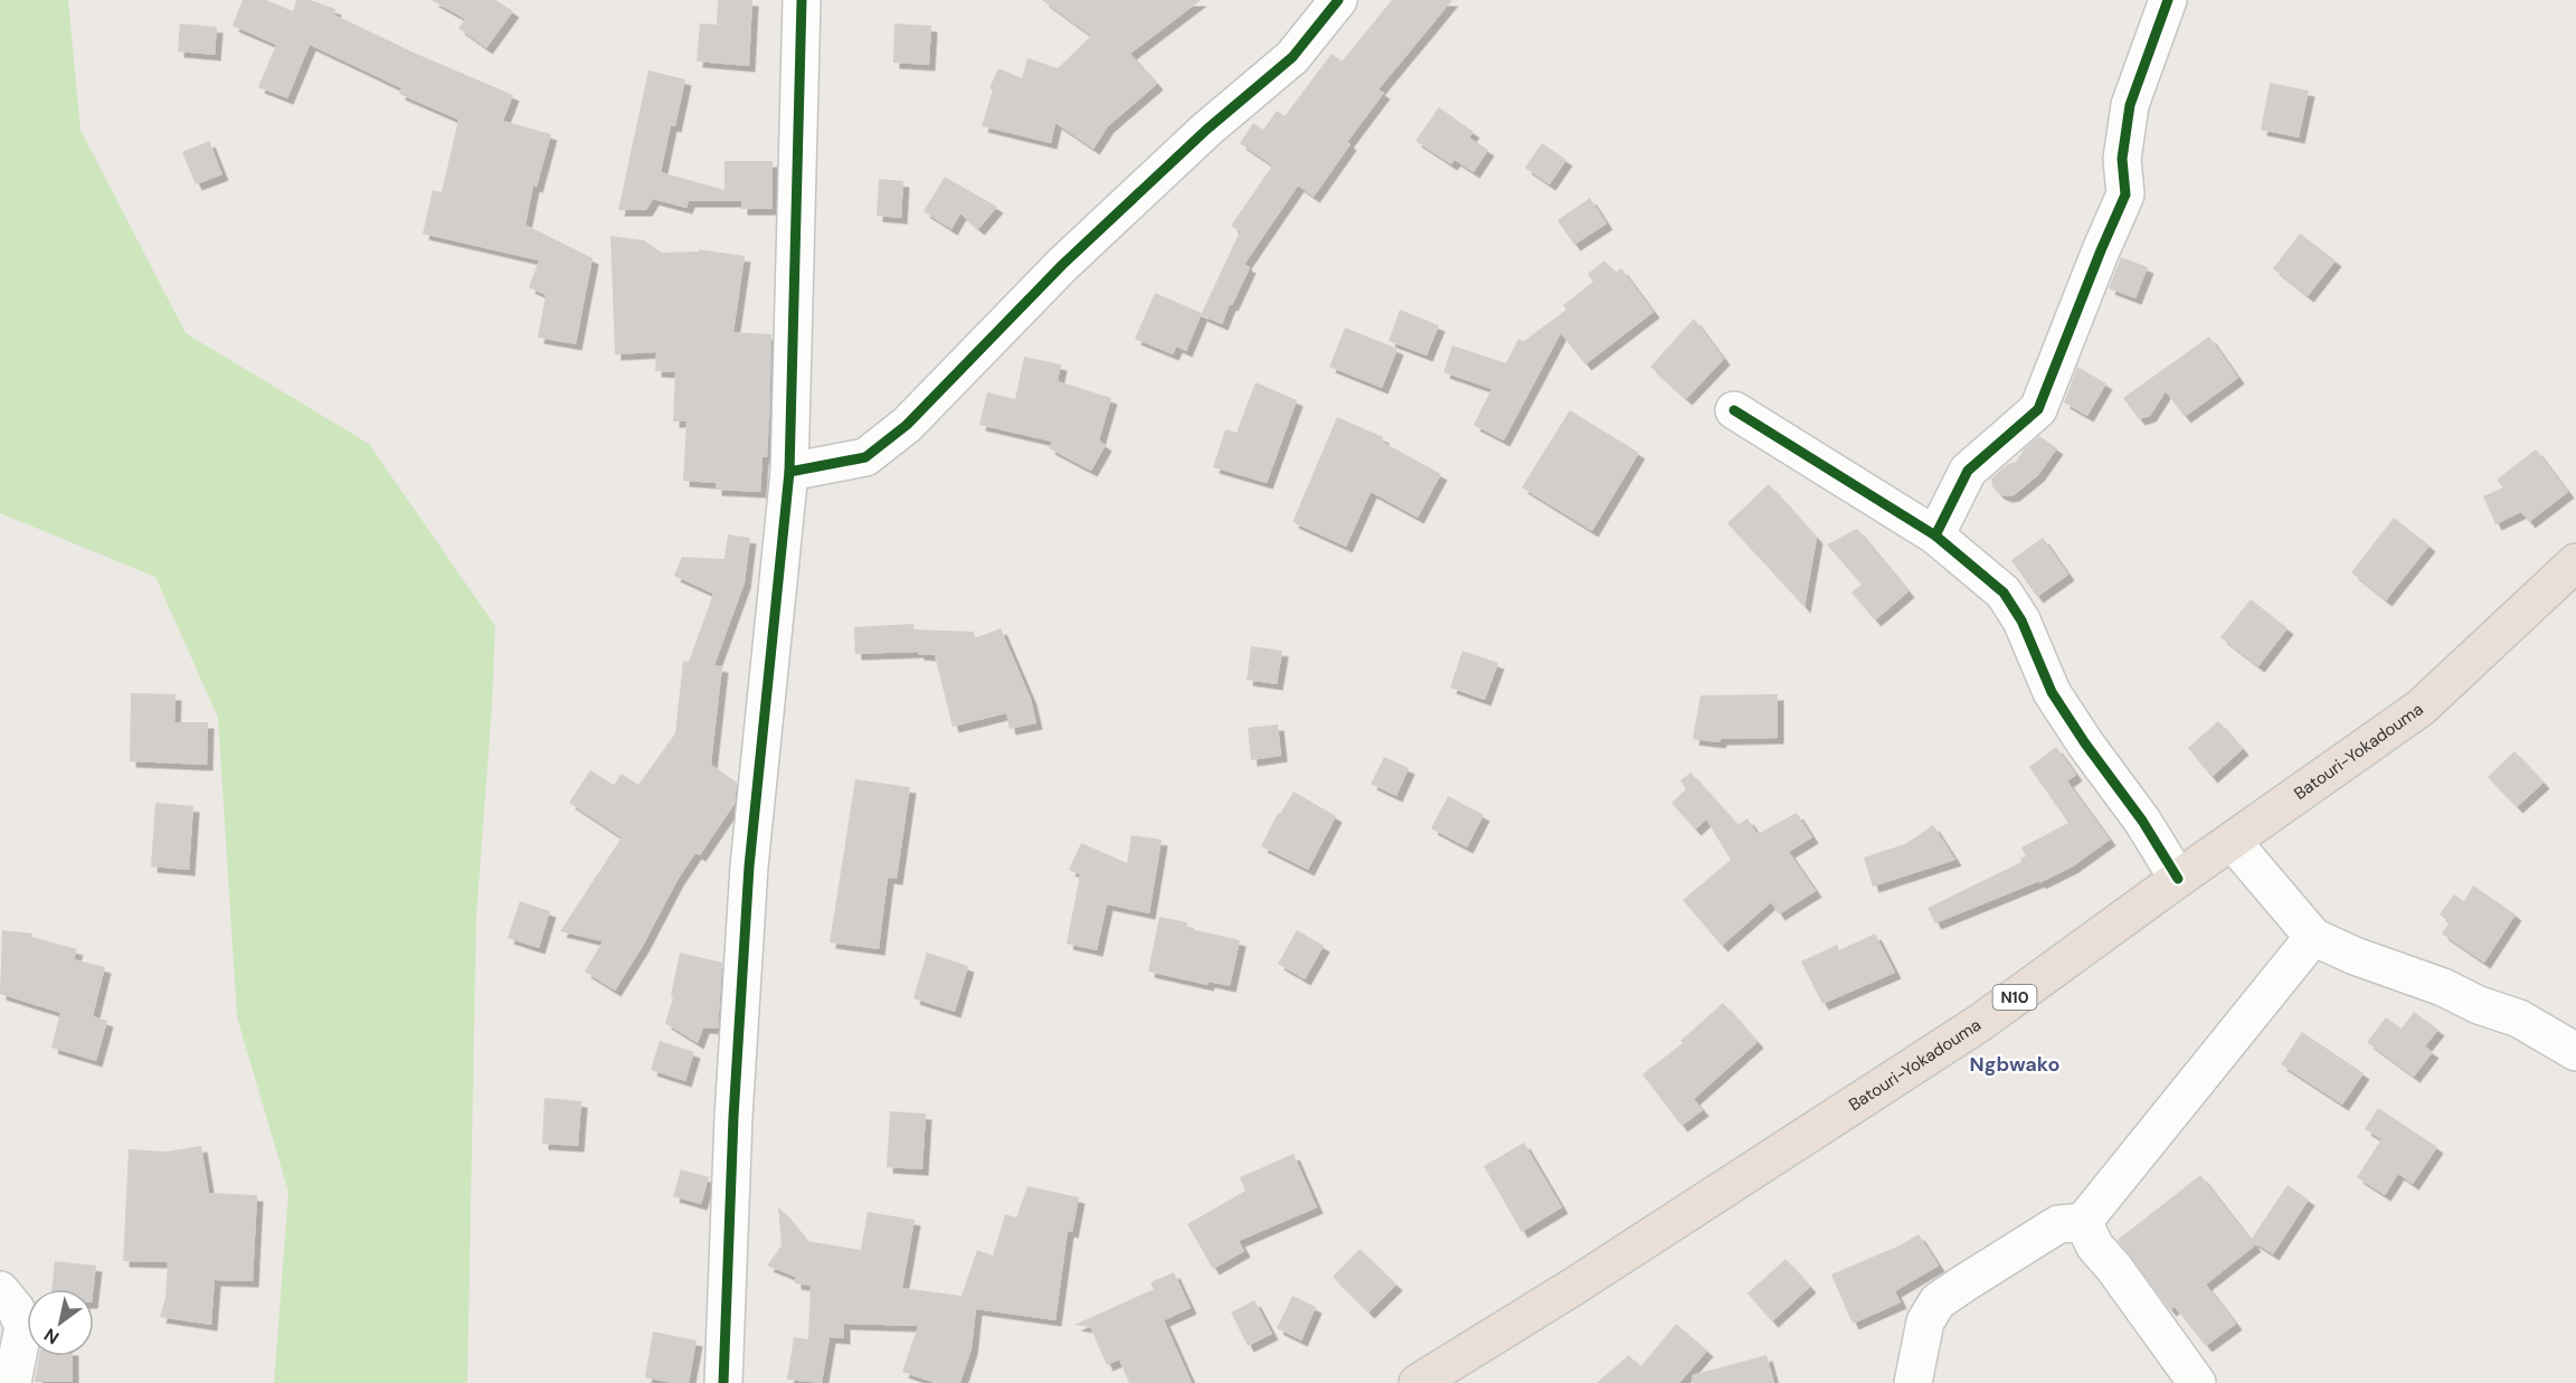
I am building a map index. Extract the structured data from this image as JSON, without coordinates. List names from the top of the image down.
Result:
{
  "streets": {
    "highway": ["Batouri-Yokadouma", "N10"]
  },
  "districts": ["Ngbwako"],
  "north": "bottom left"
}
